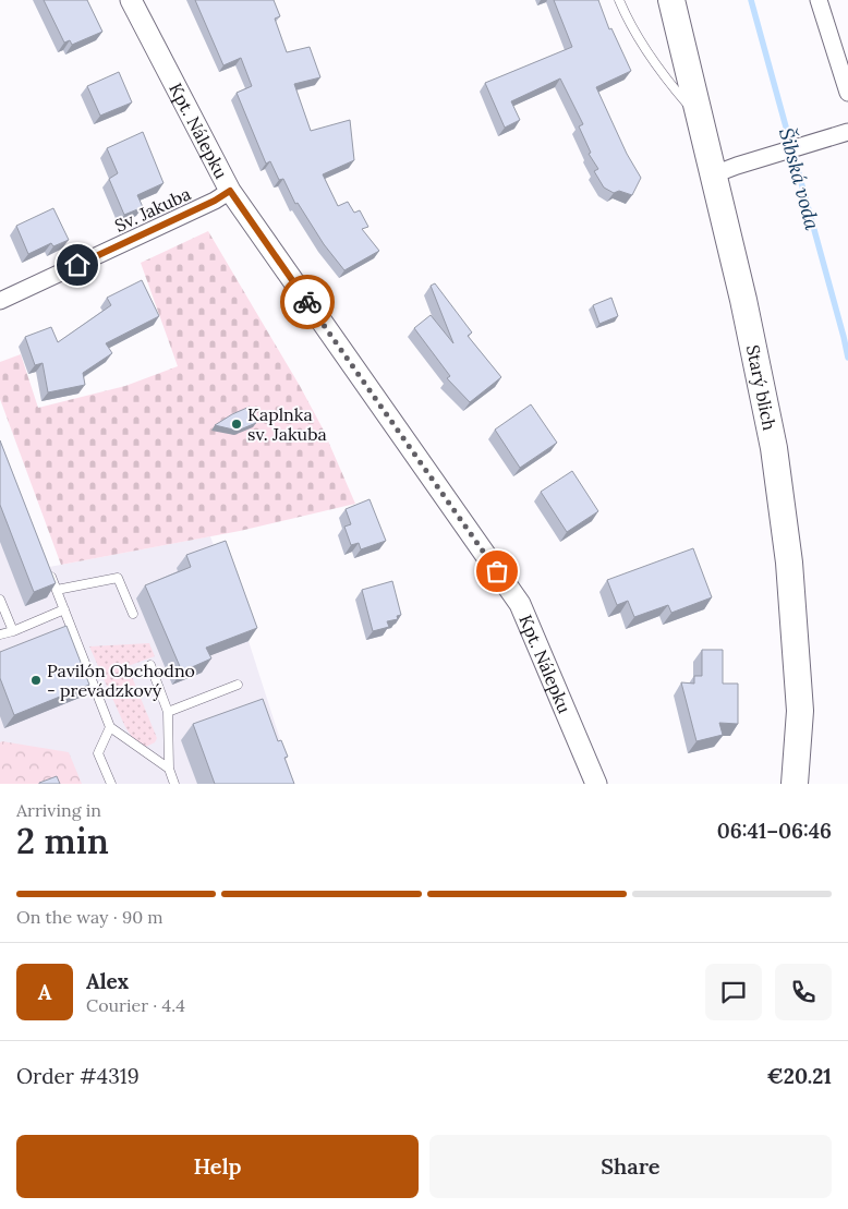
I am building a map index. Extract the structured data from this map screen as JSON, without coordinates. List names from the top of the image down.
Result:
{
  "streets": {
    "main road": ["Starý blich"],
    "street": ["Kpt. Nálepku", "Sv. Jakuba"]
  },
  "crossings": [
    ["Kpt. Nálepku", "Sv. Jakuba"]
  ],
  "water": ["Šibská voda"],
  "places": ["Kaplnka sv. Jakuba", "Pavilón Obchodno - prevádzkový"],
  "page": {
    "heading": ["2 min", "Arriving in", "06:41–06:46"],
    "panel": [
      "Alex",
      "Courier · 4.4",
      "Order #4319",
      "€20.21"
    ],
    "bar": "On the way · 90 m",
    "round": "A",
    "buttons": ["Help", "Share"]
  }
}
